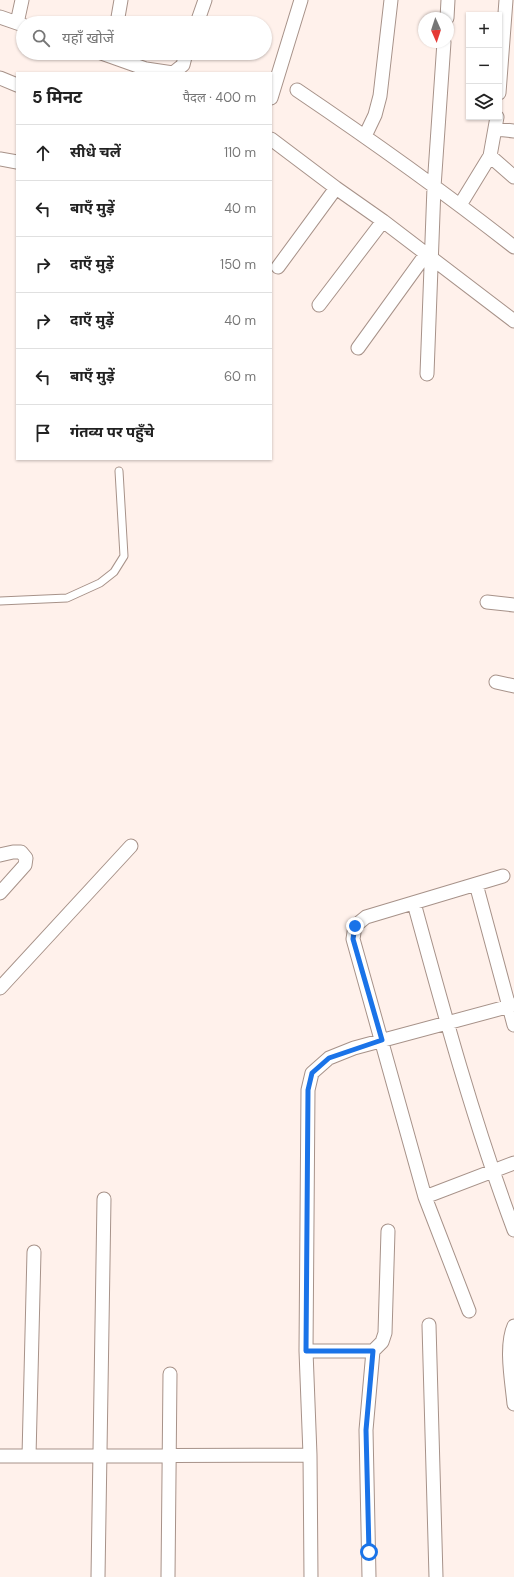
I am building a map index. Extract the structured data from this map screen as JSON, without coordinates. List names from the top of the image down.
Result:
{
  "north": "bottom",
  "page": {
    "map_buttons": ["+", "−"],
    "search": "यहाँ खोजें",
    "heading": ["5 मिनट", "पैदल · 400 m"],
    "list": [
      ["सीधे चलें", "110 m"],
      ["बाएँ मुड़ें", "40 m"],
      ["दाएँ मुड़ें", "150 m"],
      ["दाएँ मुड़ें", "40 m"],
      ["बाएँ मुड़ें", "60 m"],
      "गंतव्य पर पहुँचे"
    ]
  }
}
